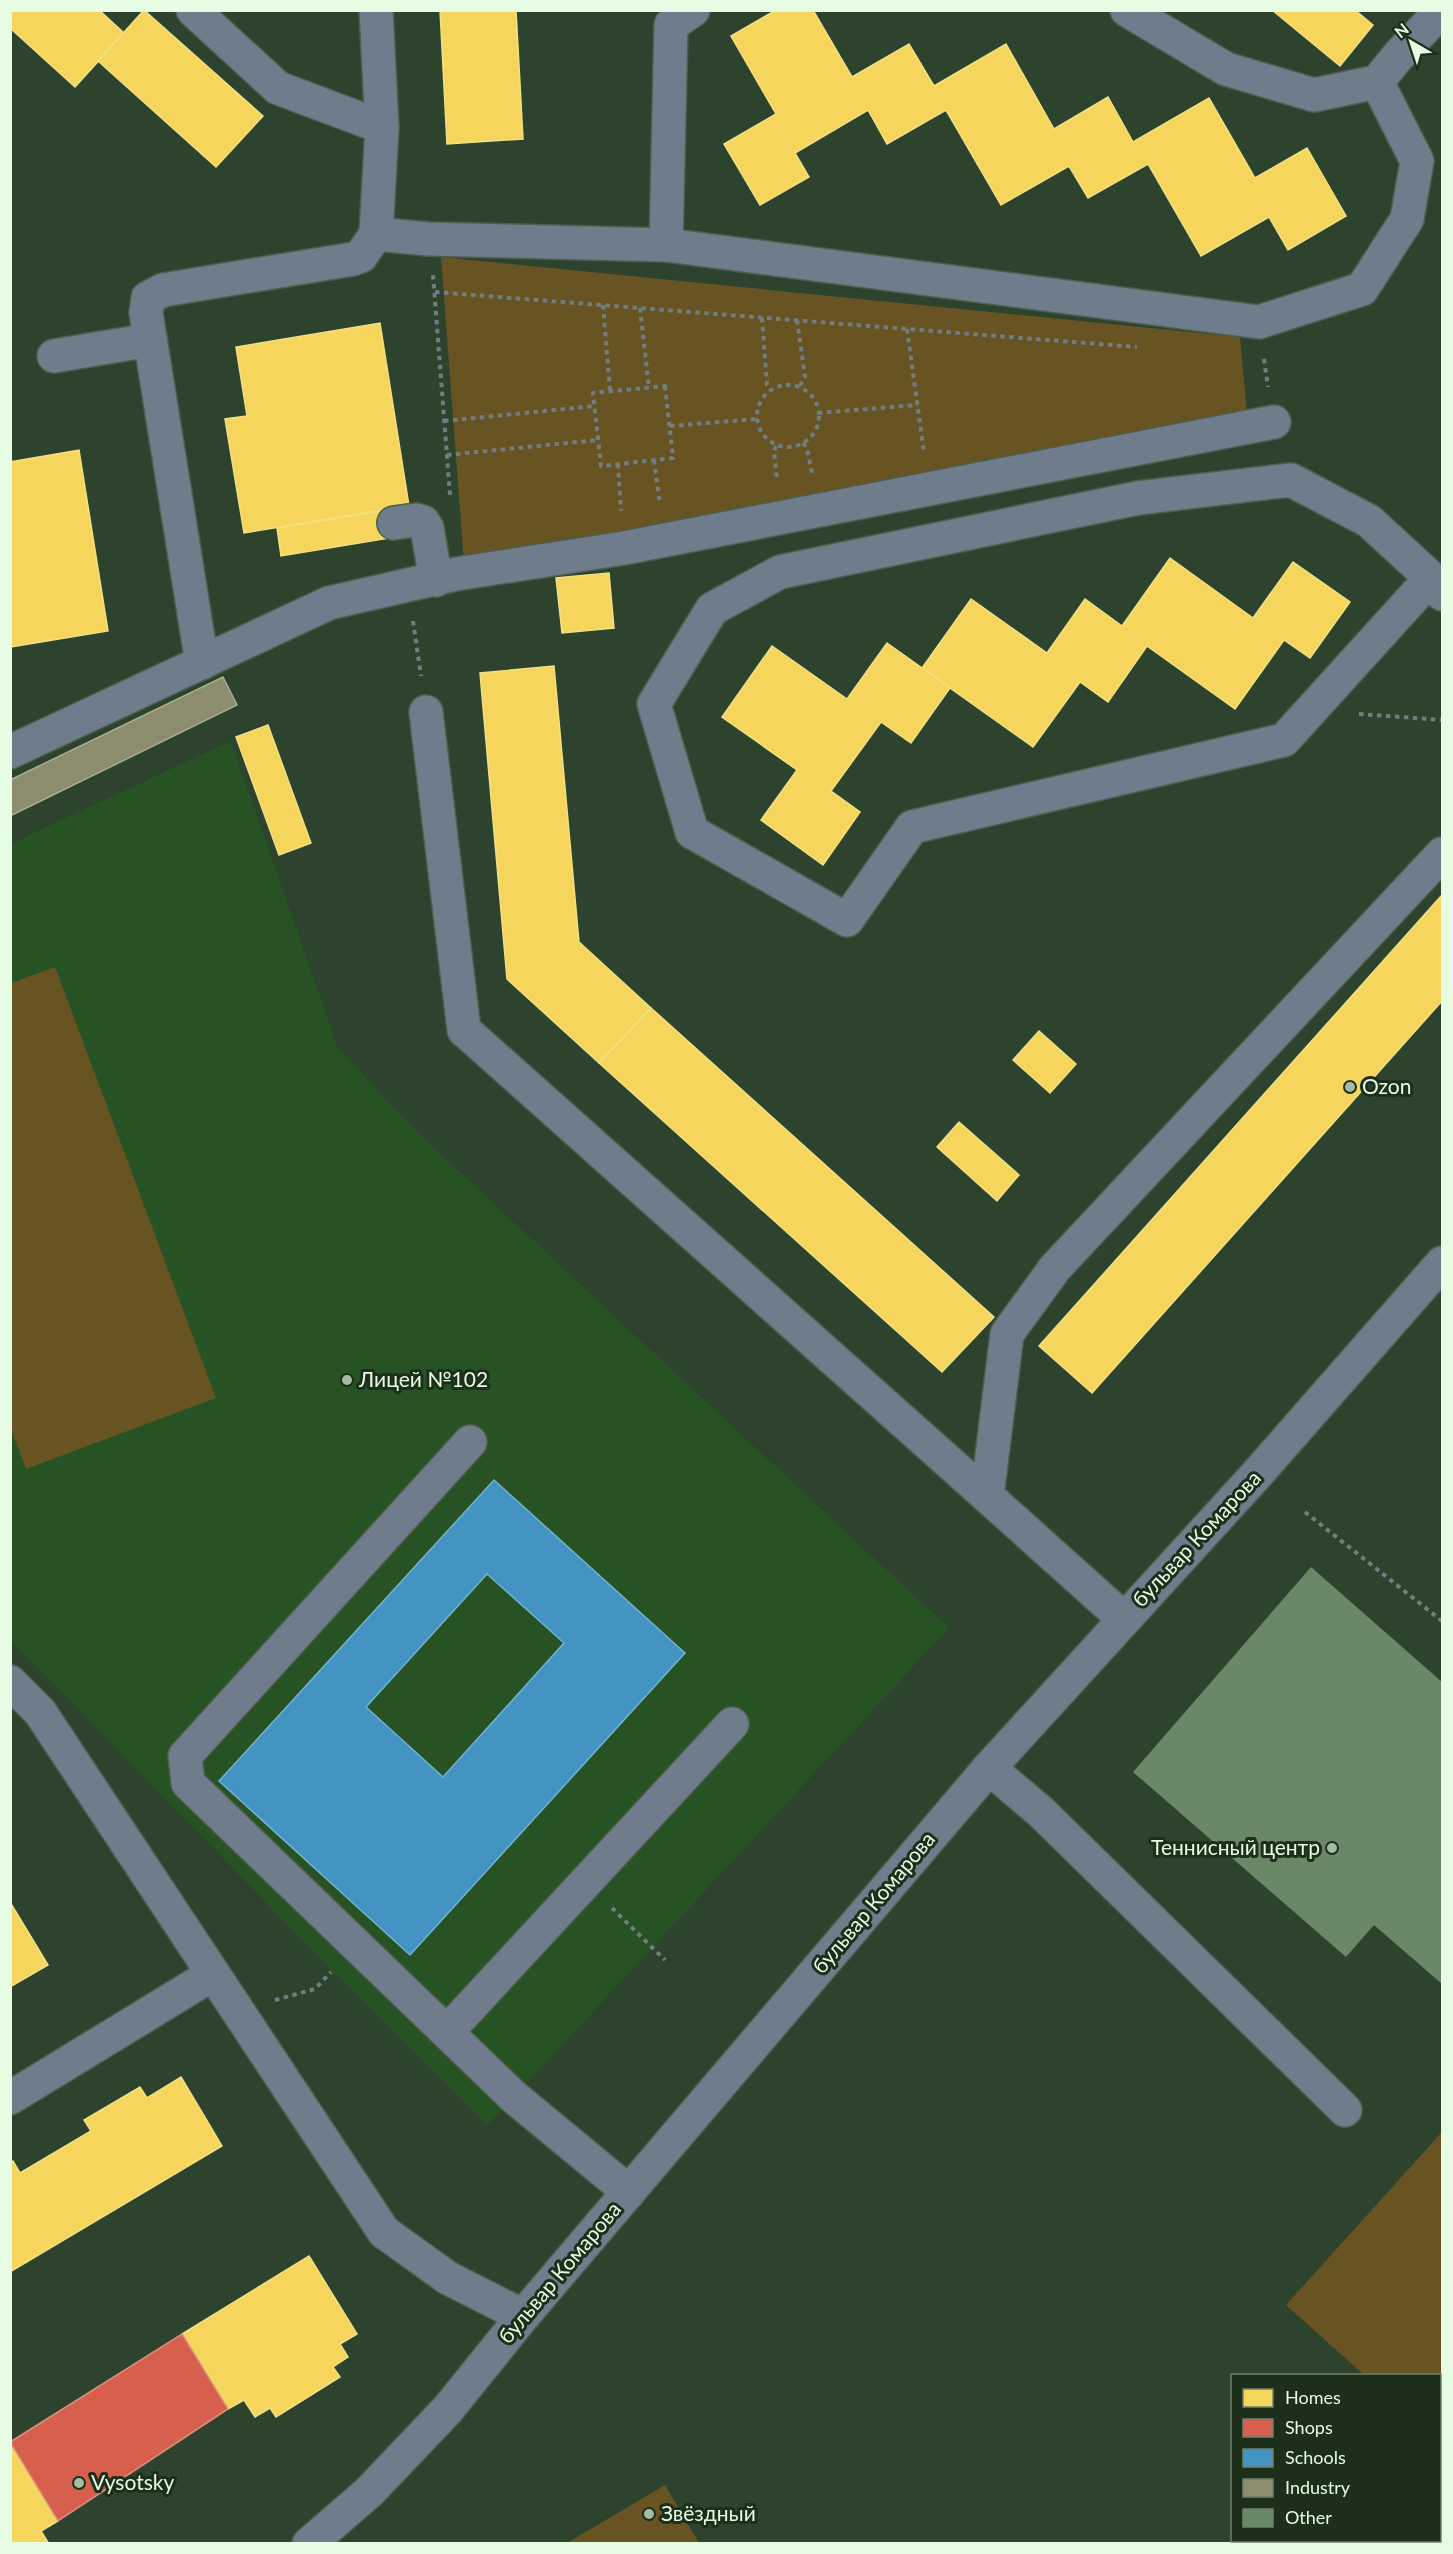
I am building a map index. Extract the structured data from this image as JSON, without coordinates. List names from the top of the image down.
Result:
{
  "streets": {
    "street": ["бульвар Комарова"]
  },
  "places": [
    "Ozon",
    "Лицей №102",
    "Теннисный центр",
    "Vysotsky",
    "Звёздный"
  ],
  "legend": [
    "Homes",
    "Shops",
    "Schools",
    "Industry",
    "Other"
  ],
  "north": "top left"
}
